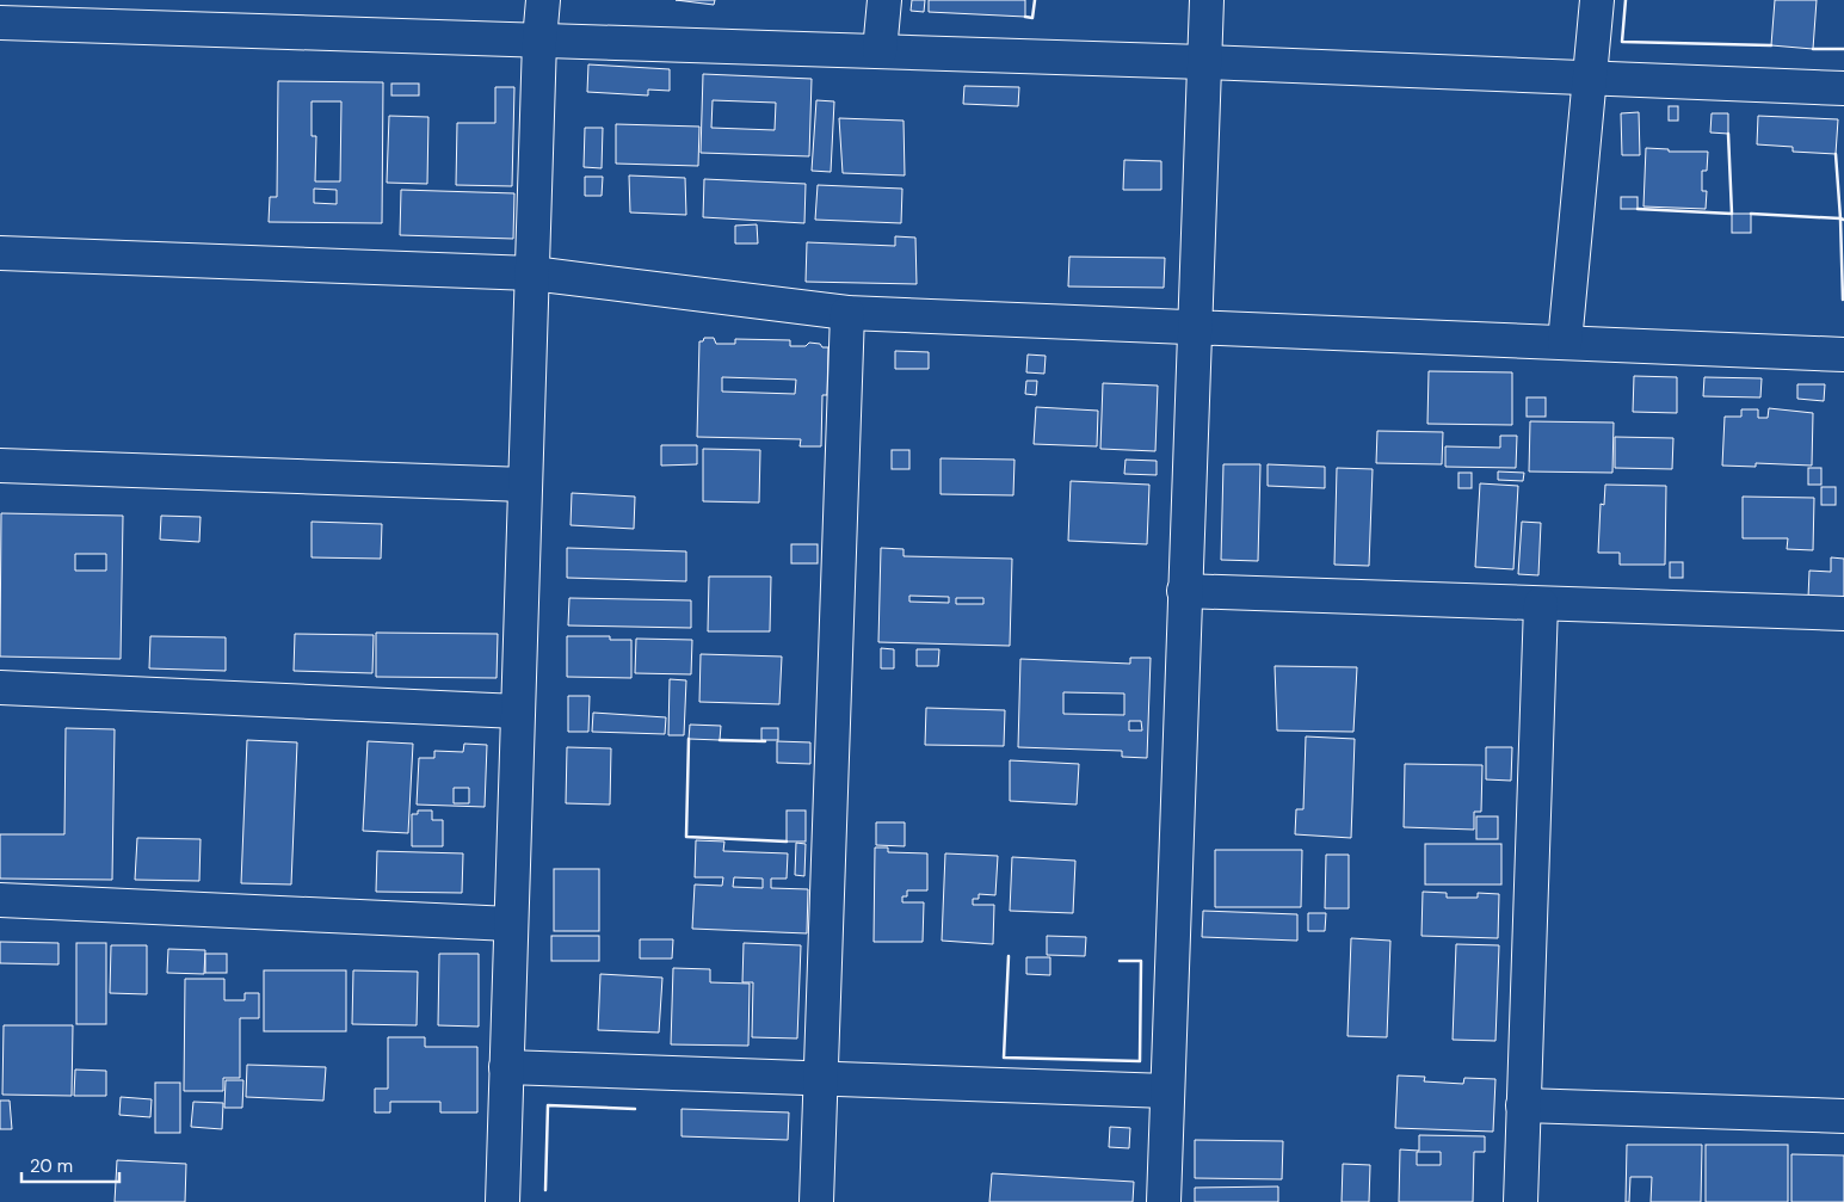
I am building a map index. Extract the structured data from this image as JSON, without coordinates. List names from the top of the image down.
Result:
{
  "scale_bar": "20 m"
}
